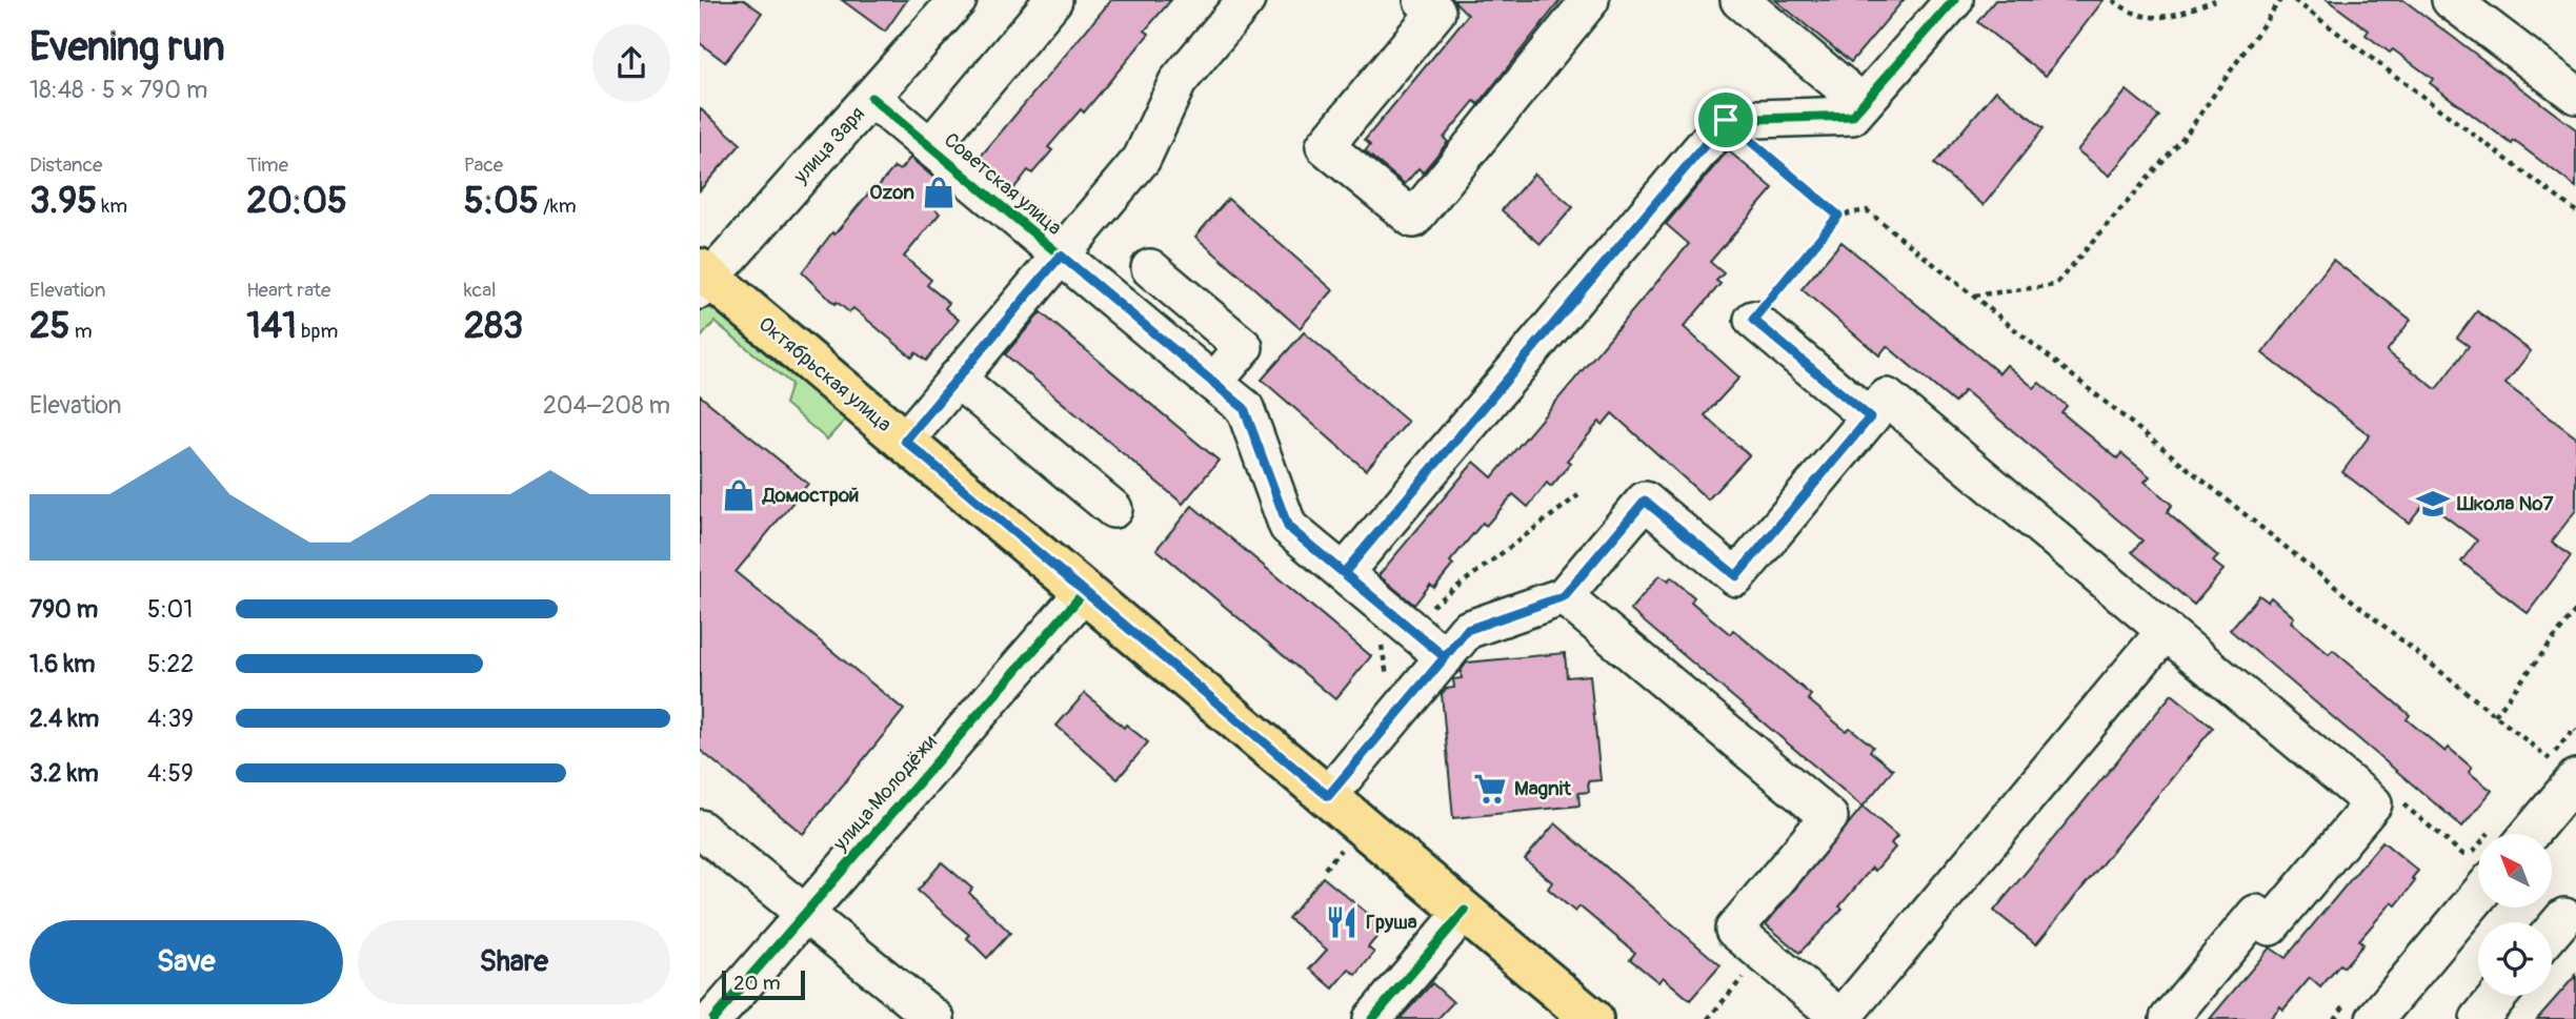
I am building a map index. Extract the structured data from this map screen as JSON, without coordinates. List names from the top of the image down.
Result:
{
  "streets": {
    "main road": ["Октябрьская улица"],
    "street": ["улица Заря", "Советская улица", "улица Молодёжи"]
  },
  "crossings": [
    ["улица Заря", "Советская улица"],
    ["улица Заря", "Октябрьская улица"],
    ["Октябрьская улица", "улица Молодёжи"]
  ],
  "places": {
    "shop": ["Ozon", "Домострой"],
    "school or university": ["Школа №7"],
    "supermarket": ["Magnit"],
    "restaurant": ["Груша"]
  },
  "scale_bar": "20 m",
  "north": "top left",
  "page": {
    "heading": ["Evening run", "18:48 · 5 × 790 m"],
    "stats": [
      ["Distance", "3.95 km"],
      ["Time", "20:05"],
      ["Pace", "5:05 /km"],
      ["Elevation", "25 m"],
      ["Heart rate", "141 bpm"],
      ["kcal", "283"]
    ],
    "chart": ["Elevation", "204–208 m"],
    "list": [
      {
        "name": "790 m",
        "note": "5:01"
      },
      {
        "name": "1.6 km",
        "note": "5:22"
      },
      {
        "name": "2.4 km",
        "note": "4:39"
      },
      {
        "name": "3.2 km",
        "note": "4:59"
      }
    ],
    "buttons": ["Save", "Share"],
    "scale": "20 m"
  }
}
